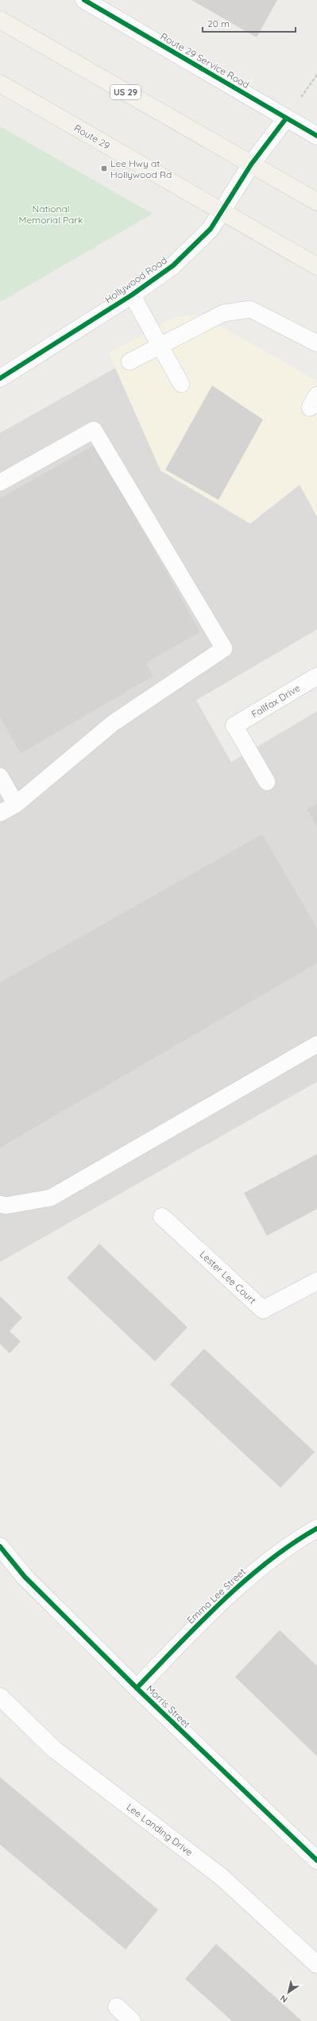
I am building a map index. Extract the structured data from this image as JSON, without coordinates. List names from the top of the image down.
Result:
{
  "streets": {
    "main road": ["US 29", "Route 29"],
    "street": [
      "Route 29 Service Road",
      "Hollywood Road",
      "Fallfax Drive",
      "Lester Lee Court",
      "Emma Lee Street",
      "Morris Street",
      "Lee Landing Drive"
    ]
  },
  "crossings": [
    ["Route 29 Service Road", "Hollywood Road"],
    ["US 29", "Hollywood Road"],
    ["Route 29", "Hollywood Road"],
    ["Emma Lee Street", "Morris Street"]
  ],
  "parks": ["National Memorial Park"],
  "places": {
    "transit": ["Lee Hwy at Hollywood Rd"]
  },
  "scale_bar": "20 m",
  "north": "bottom left"
}
